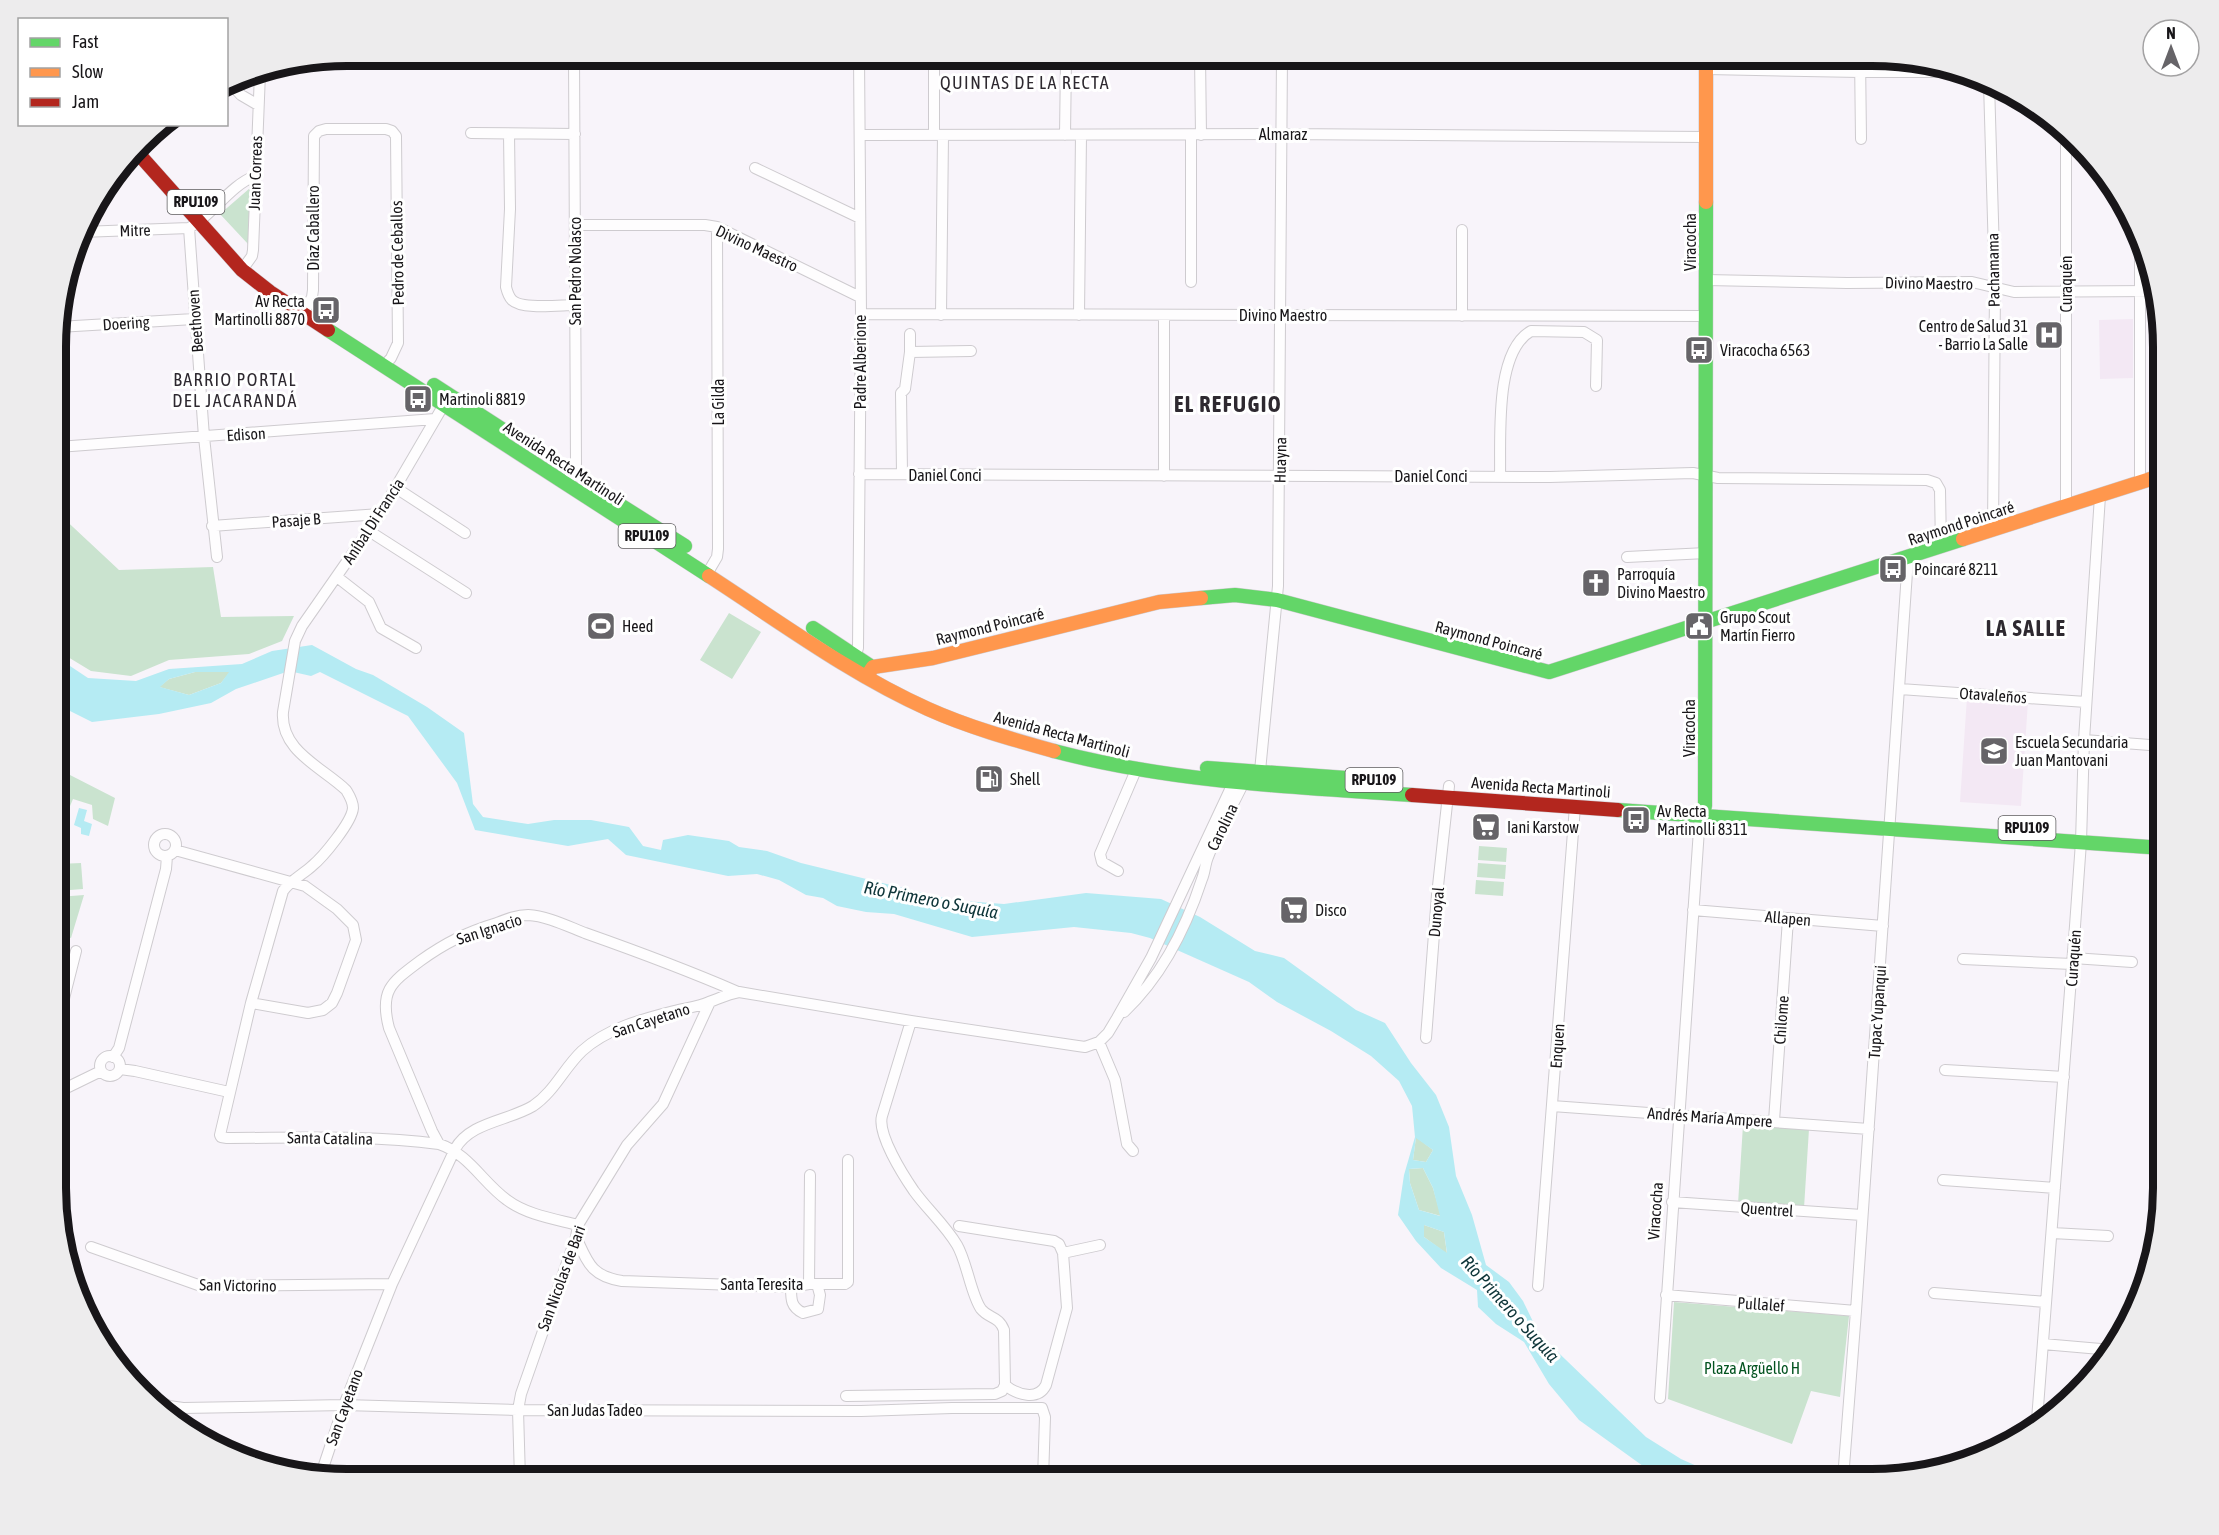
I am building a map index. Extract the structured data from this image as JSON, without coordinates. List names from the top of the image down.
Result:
{
  "streets": {
    "main road": [
      "RPU109",
      "Viracocha",
      "Avenida Recta Martinoli",
      "Raymond Poincaré"
    ],
    "street": [
      "Almaraz",
      "Juan Correas",
      "Díaz Caballero",
      "Mitre",
      "Divino Maestro",
      "Pedro de Ceballos",
      "Pachamama",
      "San Pedro Nolasco",
      "Curaquén",
      "Beethoven",
      "Doering",
      "Padre Alberione",
      "La Gilda",
      "Edison",
      "Huayna",
      "Daniel Conci",
      "Pasaje B",
      "Aníbal Di Francia",
      "Otavaleños",
      "Carolina",
      "Dunoyal",
      "Allapen",
      "San Ignacio",
      "Tupac Yupanqui",
      "San Cayetano",
      "Chilome",
      "Enquen",
      "Andrés María Ampere",
      "Santa Catalina",
      "Quentrel",
      "San Nicolas de Bari",
      "Santa Teresita",
      "San Victorino",
      "Pullalef",
      "San Judas Tadeo"
    ]
  },
  "crossings": [
    ["Almaraz", "Viracocha"],
    ["Almaraz", "Padre Alberione"],
    ["Almaraz", "Huayna"],
    ["Juan Correas", "Avenida Recta Martinoli"],
    ["Díaz Caballero", "Pedro de Ceballos"],
    ["Díaz Caballero", "Avenida Recta Martinoli"],
    ["Mitre", "Beethoven"],
    ["Mitre", "Avenida Recta Martinoli"],
    ["Viracocha", "Divino Maestro"],
    ["Viracocha", "Avenida Recta Martinoli"],
    ["Viracocha", "Daniel Conci"],
    ["Viracocha", "Raymond Poincaré"],
    ["Viracocha", "Allapen"],
    ["Viracocha", "Andrés María Ampere"],
    ["Viracocha", "Quentrel"],
    ["Viracocha", "Pullalef"],
    ["Divino Maestro", "Pachamama"],
    ["Divino Maestro", "San Pedro Nolasco"],
    ["Divino Maestro", "Curaquén"],
    ["Divino Maestro", "Padre Alberione"],
    ["Divino Maestro", "La Gilda"],
    ["Divino Maestro", "Huayna"],
    ["Pedro de Ceballos", "Avenida Recta Martinoli"],
    ["Pachamama", "Raymond Poincaré"],
    ["San Pedro Nolasco", "Avenida Recta Martinoli"],
    ["Curaquén", "Avenida Recta Martinoli"],
    ["Curaquén", "Raymond Poincaré"],
    ["Curaquén", "Otavaleños"],
    ["Beethoven", "Doering"],
    ["Beethoven", "Edison"],
    ["Beethoven", "Avenida Recta Martinoli"],
    ["Beethoven", "Pasaje B"],
    ["Padre Alberione", "Avenida Recta Martinoli"],
    ["Padre Alberione", "Daniel Conci"],
    ["La Gilda", "Avenida Recta Martinoli"],
    ["Edison", "Aníbal Di Francia"],
    ["Huayna", "Avenida Recta Martinoli"],
    ["Huayna", "Daniel Conci"],
    ["Huayna", "Raymond Poincaré"],
    ["Huayna", "Carolina"],
    ["Avenida Recta Martinoli", "Aníbal Di Francia"],
    ["Avenida Recta Martinoli", "Raymond Poincaré"],
    ["Avenida Recta Martinoli", "Carolina"],
    ["Avenida Recta Martinoli", "Dunoyal"],
    ["Avenida Recta Martinoli", "Tupac Yupanqui"],
    ["Avenida Recta Martinoli", "Enquen"],
    ["Daniel Conci", "Raymond Poincaré"],
    ["Pasaje B", "Aníbal Di Francia"],
    ["Raymond Poincaré", "Tupac Yupanqui"],
    ["Otavaleños", "Tupac Yupanqui"],
    ["Allapen", "Tupac Yupanqui"],
    ["Allapen", "Chilome"],
    ["San Ignacio", "San Cayetano"],
    ["San Ignacio", "Santa Catalina"],
    ["Tupac Yupanqui", "Andrés María Ampere"],
    ["Tupac Yupanqui", "Quentrel"],
    ["Tupac Yupanqui", "Pullalef"],
    ["San Cayetano", "San Nicolas de Bari"],
    ["San Cayetano", "San Victorino"],
    ["San Cayetano", "San Judas Tadeo"],
    ["Chilome", "Andrés María Ampere"],
    ["Enquen", "Andrés María Ampere"],
    ["San Nicolas de Bari", "Santa Teresita"],
    ["San Nicolas de Bari", "San Judas Tadeo"]
  ],
  "districts": [
    "QUINTAS DE LA RECTA",
    "BARRIO PORTAL DEL JACARANDÁ",
    "EL REFUGIO",
    "LA SALLE"
  ],
  "water": ["Río Primero o Suquía"],
  "parks": ["Plaza Argüello H"],
  "places": {
    "bus stop": [
      "Av Recta Martinolli 8870",
      "Viracocha 6563",
      "Martinoli 8819",
      "Poincaré 8211",
      "Av Recta Martinolli 8311"
    ],
    "hospital": ["Centro de Salud 31 - Barrio La Salle"],
    "church": ["Parroquía Divino Maestro"],
    "sports": ["Heed"],
    "public building": ["Grupo Scout Martín Fierro"],
    "school or university": ["Escuela Secundaria Juan Mantovani"],
    "fuel station": ["Shell"],
    "supermarket": ["Iani Karstow", "Disco"]
  },
  "legend": ["Fast", "Slow", "Jam"],
  "north": "top"
}
